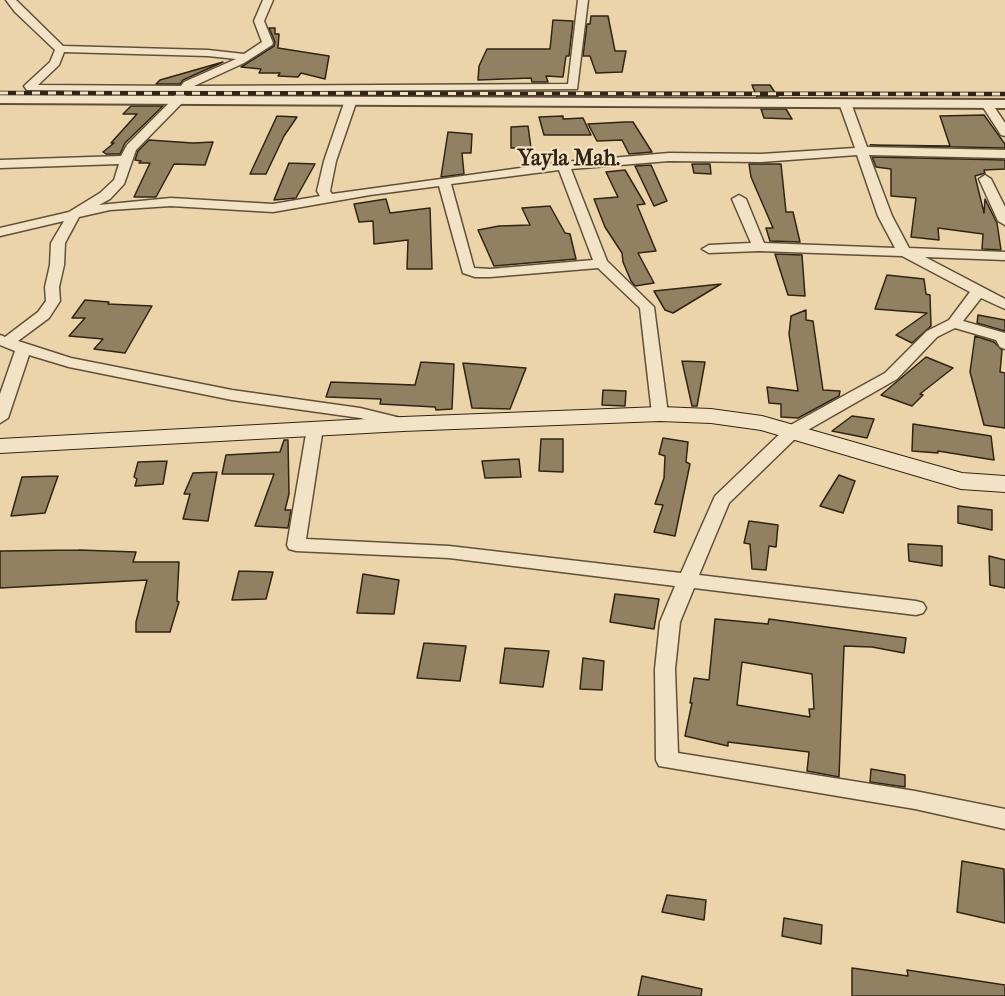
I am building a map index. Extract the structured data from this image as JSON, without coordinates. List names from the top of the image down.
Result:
{
  "districts": ["Yayla Mah."]
}
